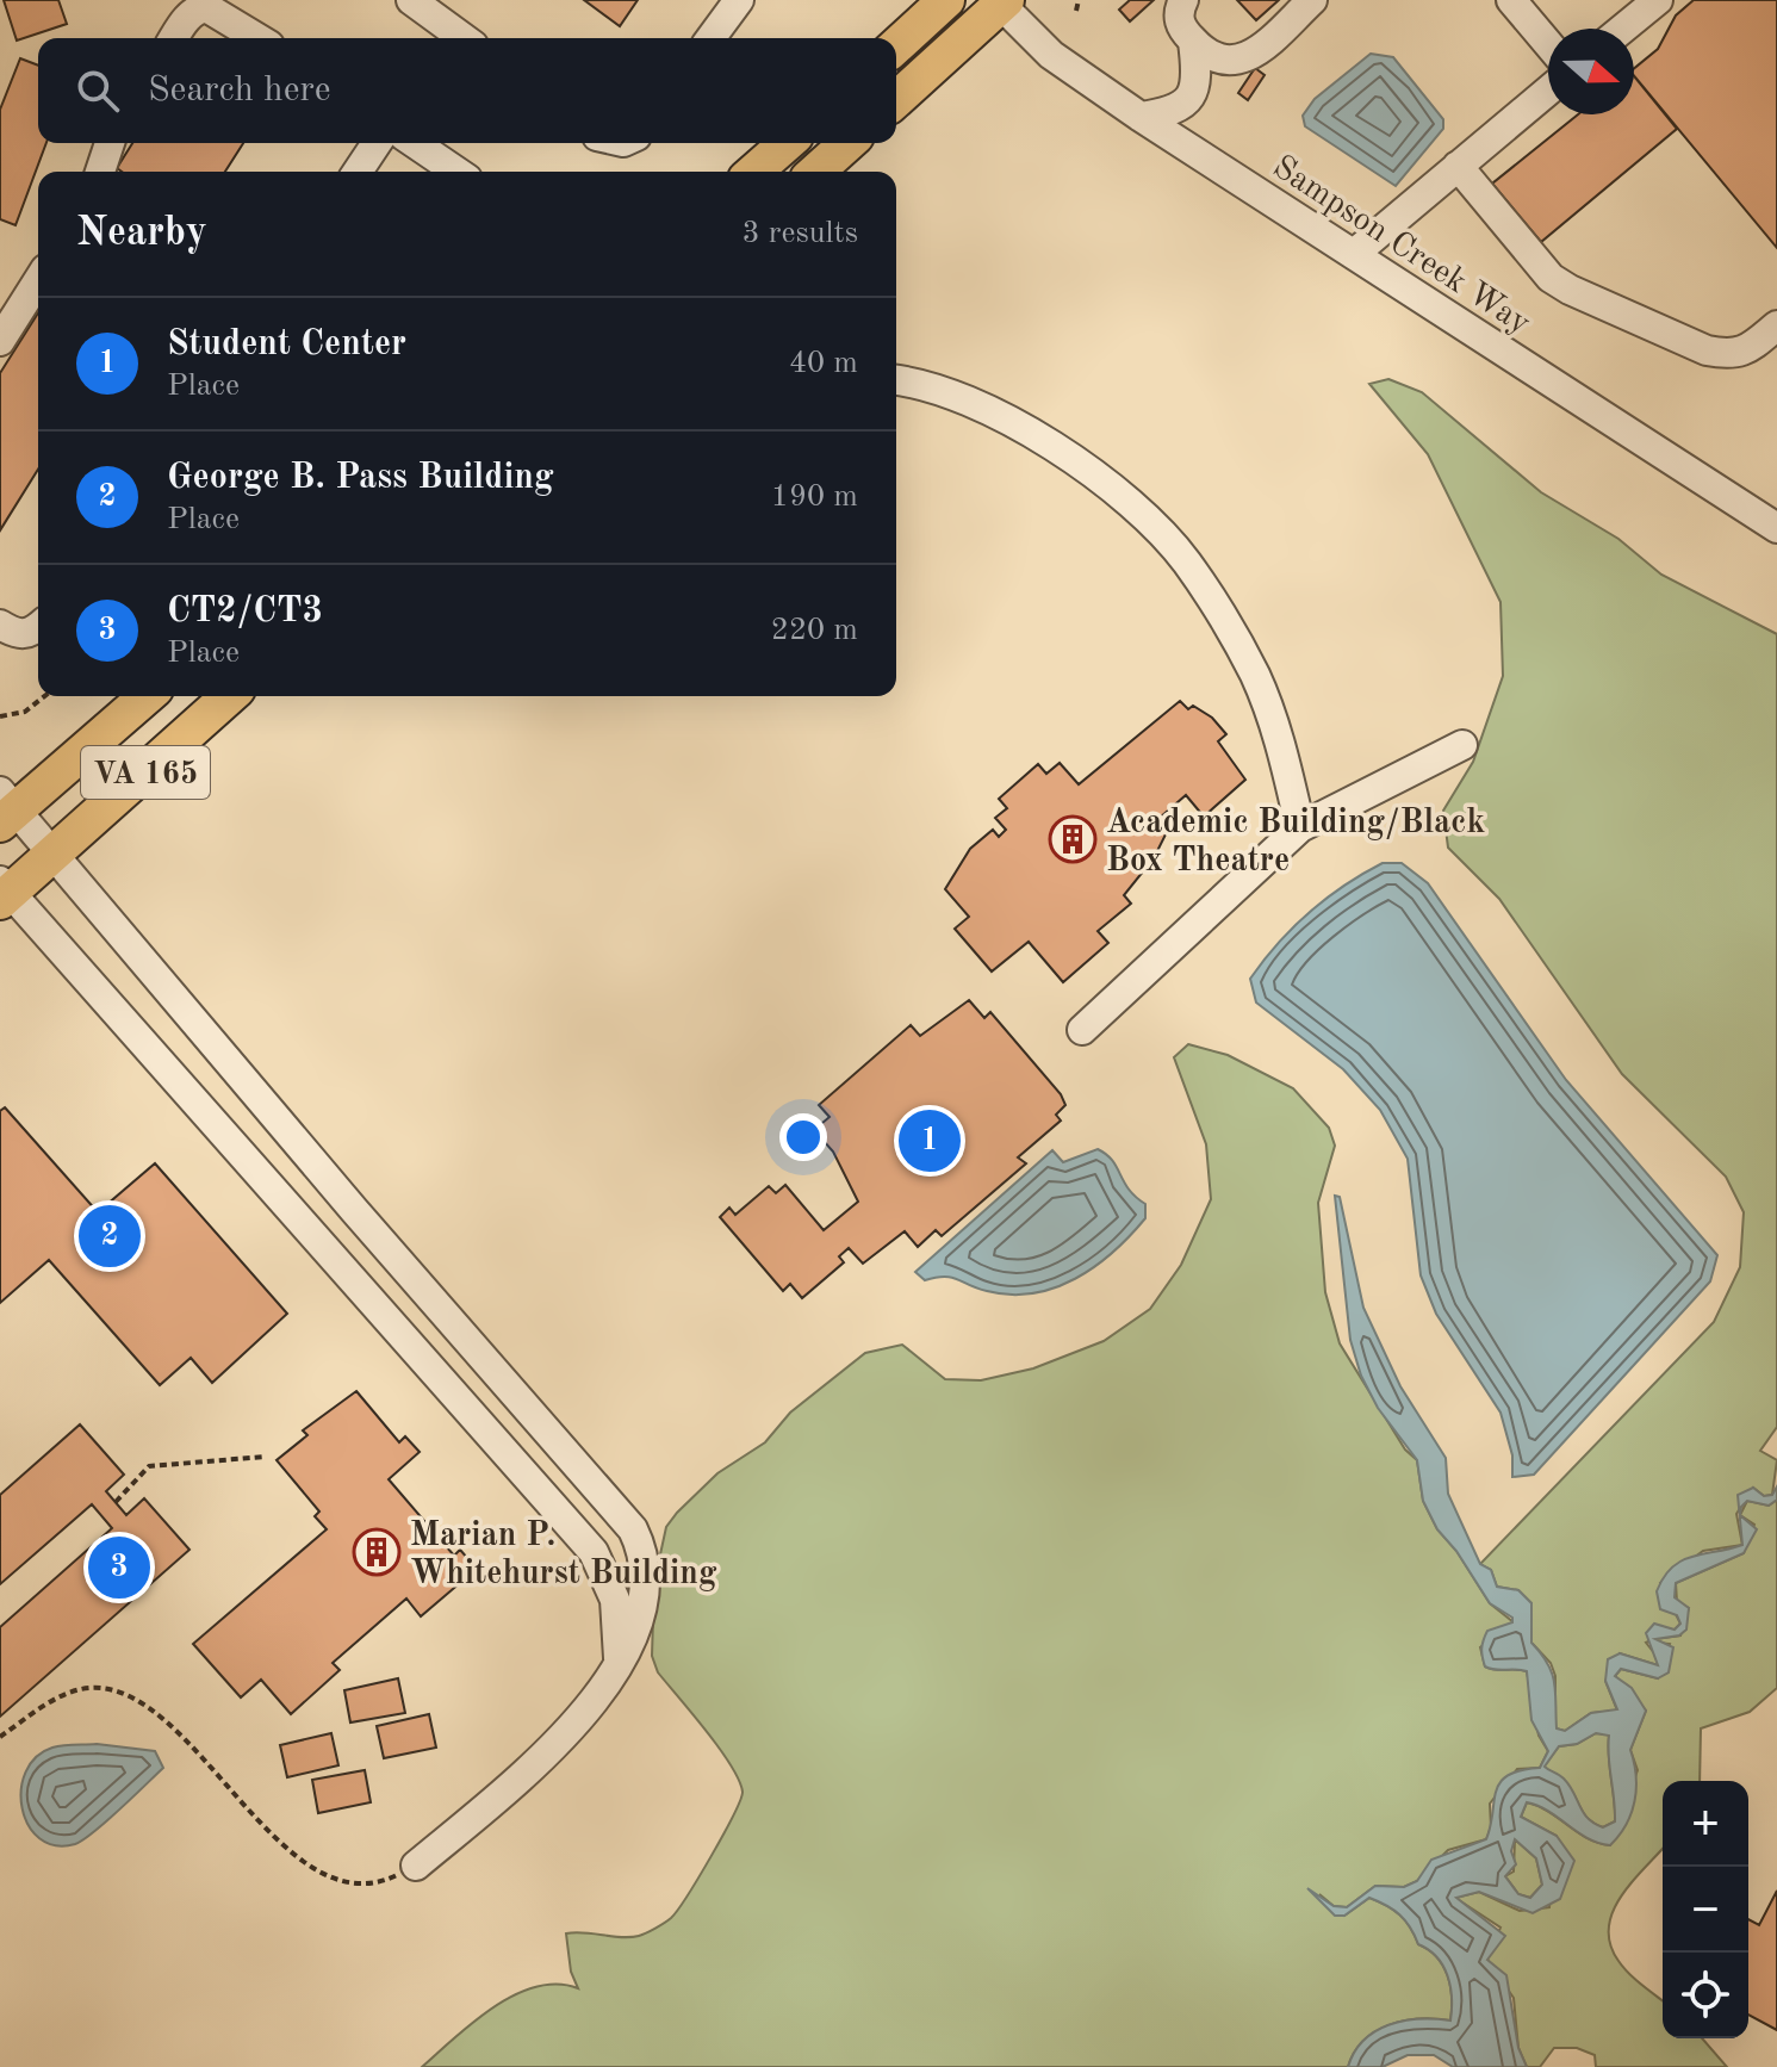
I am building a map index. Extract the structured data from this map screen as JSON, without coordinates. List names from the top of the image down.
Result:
{
  "streets": {
    "main road": ["VA 165"],
    "street": ["Sampson Creek Way"]
  },
  "places": {
    "building": ["Academic Building/Black Box Theatre", "Marian P. Whitehurst Building"]
  },
  "north": "right",
  "page": {
    "search": "Search here",
    "heading": ["Nearby", "3 results"],
    "list": [
      {
        "mark": "1",
        "name": "Student Center",
        "note": "Place",
        "value": "40 m"
      },
      {
        "mark": "2",
        "name": "George B. Pass Building",
        "note": "Place",
        "value": "190 m"
      },
      {
        "mark": "3",
        "name": "CT2/CT3",
        "note": "Place",
        "value": "220 m"
      }
    ],
    "pins": ["1", "2", "3"],
    "map_buttons": ["+", "−"]
  }
}
